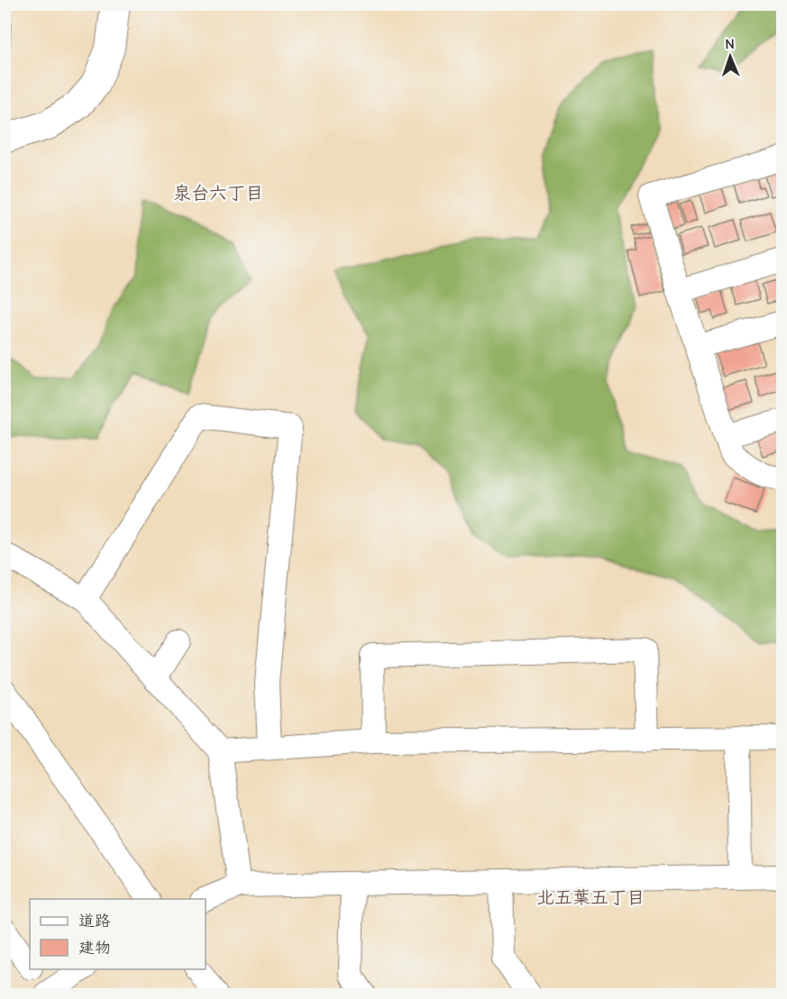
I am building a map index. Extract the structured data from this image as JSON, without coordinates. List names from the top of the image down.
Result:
{
  "districts": ["泉台六丁目", "北五葉五丁目"],
  "legend": ["道路", "建物"],
  "north": "top"
}
